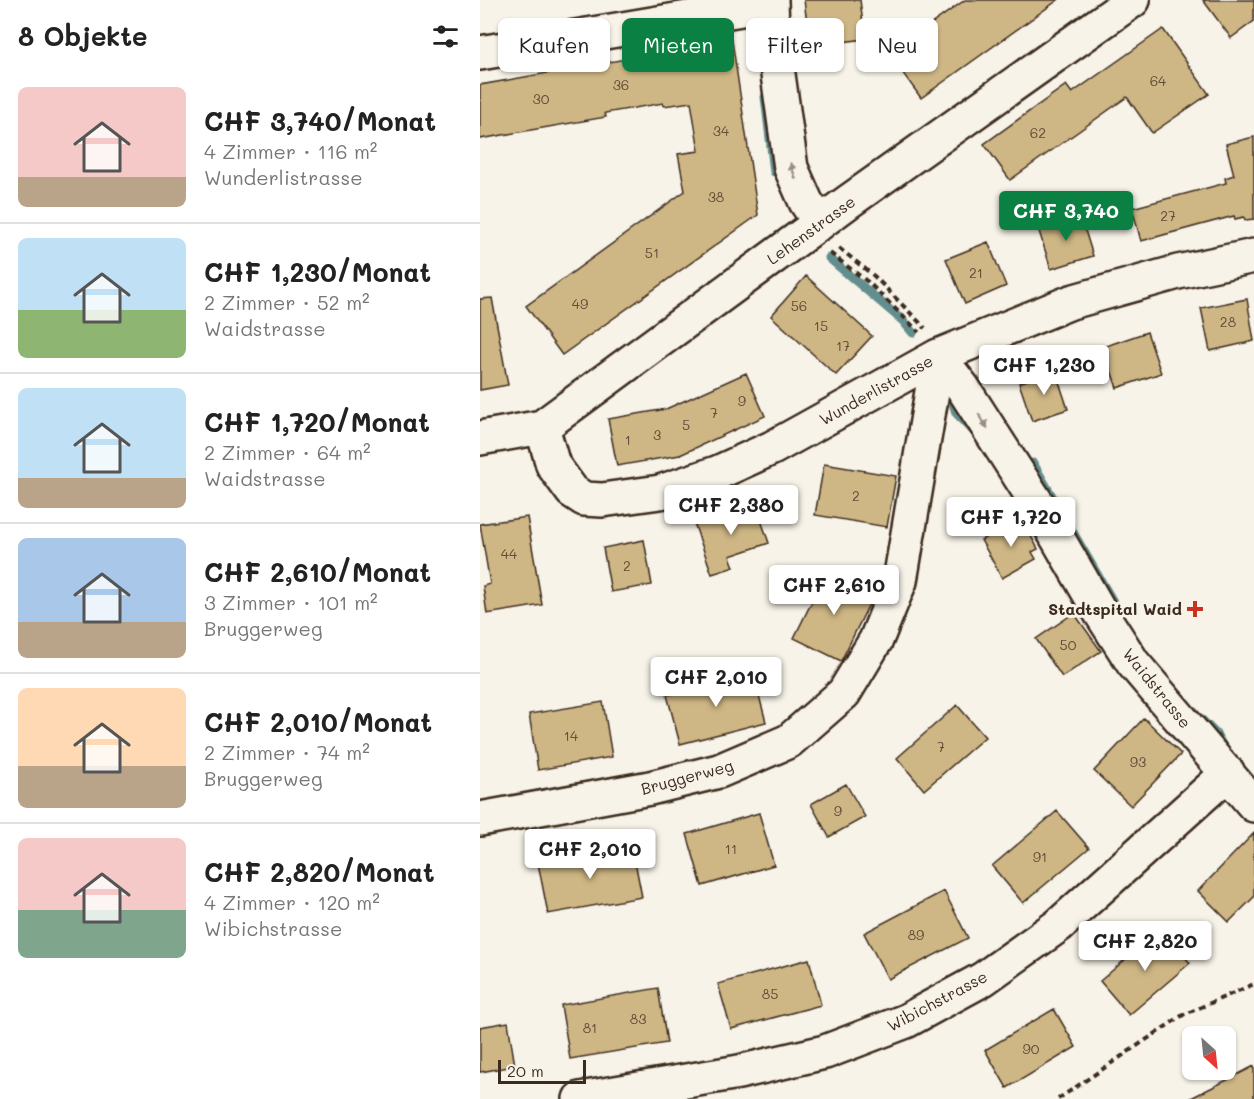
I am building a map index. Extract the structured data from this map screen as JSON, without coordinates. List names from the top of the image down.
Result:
{
  "streets": {
    "street": [
      "Lehenstrasse",
      "Wunderlistrasse",
      "Waidstrasse",
      "Bruggerweg",
      "Wibichstrasse"
    ]
  },
  "crossings": [
    ["Lehenstrasse", "Wunderlistrasse"],
    ["Wunderlistrasse", "Waidstrasse"],
    ["Wunderlistrasse", "Bruggerweg"],
    ["Waidstrasse", "Bruggerweg"],
    ["Waidstrasse", "Wibichstrasse"]
  ],
  "one_way": ["Waidstrasse"],
  "places": {
    "health": ["Stadtspital Waid"]
  },
  "house_numbers": [
    "64",
    "36",
    "30",
    "34",
    "62",
    "38",
    "27",
    "51",
    "21",
    "49",
    "56",
    "28",
    "15",
    "17",
    "9",
    "7",
    "5",
    "3",
    "1",
    "2",
    "44",
    "2",
    "50",
    "14",
    "7",
    "93",
    "9",
    "11",
    "91",
    "89",
    "85",
    "83",
    "81",
    "90"
  ],
  "scale_bar": "20 m",
  "north": "bottom right",
  "page": {
    "heading": "8 Objekte",
    "chip": [
      "Kaufen",
      "Mieten",
      "Filter",
      "Neu"
    ],
    "list": [
      {
        "name": "CHF 3,740/Monat",
        "note": "4 Zimmer · 116 m² · Wunderlistrasse"
      },
      {
        "name": "CHF 1,230/Monat",
        "note": "2 Zimmer · 52 m² · Waidstrasse"
      },
      {
        "name": "CHF 1,720/Monat",
        "note": "2 Zimmer · 64 m² · Waidstrasse"
      },
      {
        "name": "CHF 2,610/Monat",
        "note": "3 Zimmer · 101 m² · Bruggerweg"
      },
      {
        "name": "CHF 2,010/Monat",
        "note": "2 Zimmer · 74 m² · Bruggerweg"
      },
      {
        "name": "CHF 2,820/Monat",
        "note": "4 Zimmer · 120 m² · Wibichstrasse"
      }
    ],
    "price": [
      "CHF 3,740",
      "CHF 1,230",
      "CHF 2,380",
      "CHF 1,720",
      "CHF 2,610",
      "CHF 2,010",
      "CHF 2,010",
      "CHF 2,820"
    ],
    "scale": "20 m"
  }
}
